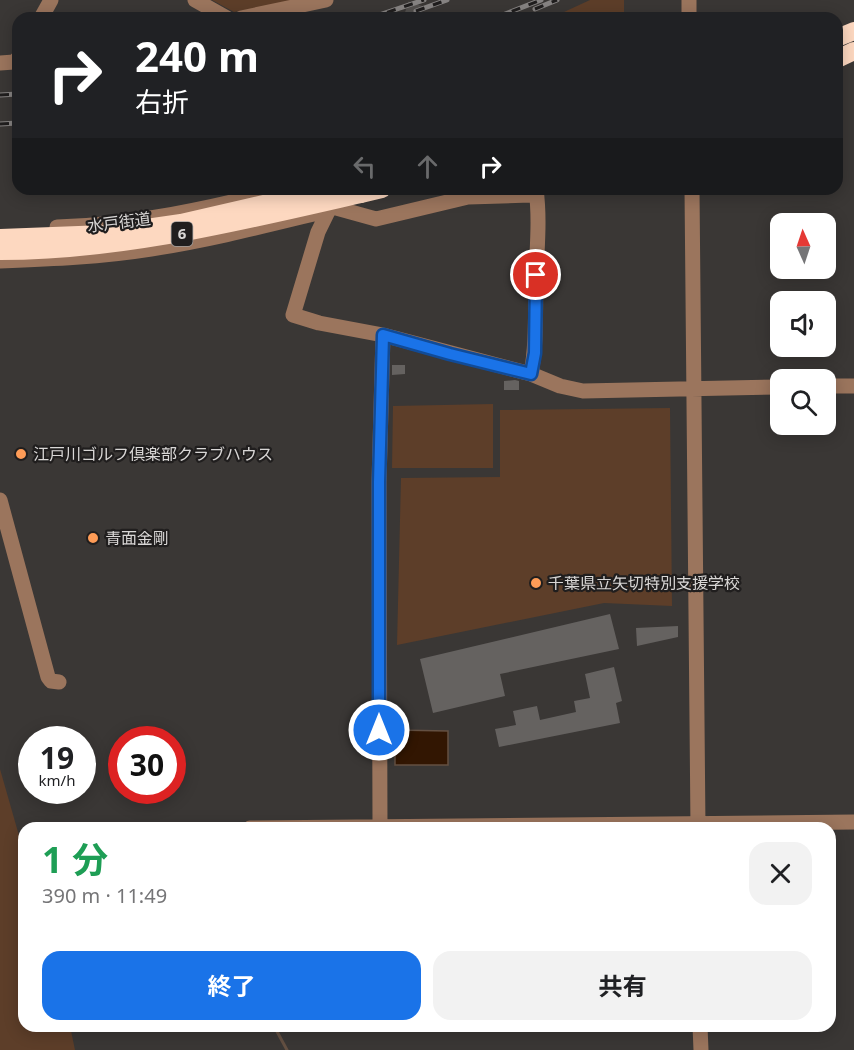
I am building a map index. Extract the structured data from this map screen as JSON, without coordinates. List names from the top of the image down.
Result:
{
  "streets": {
    "highway": ["水戸街道", "6"]
  },
  "places": ["江戸川ゴルフ倶楽部クラブハウス", "青面金剛", "千葉県立矢切特別支援学校"],
  "north": "top",
  "page": {
    "turn": ["240 m", "右折"],
    "speed": "19 km/h",
    "limit": "30",
    "heading": ["1 分", "390 m · 11:49"],
    "buttons": ["終了", "共有"]
  }
}
